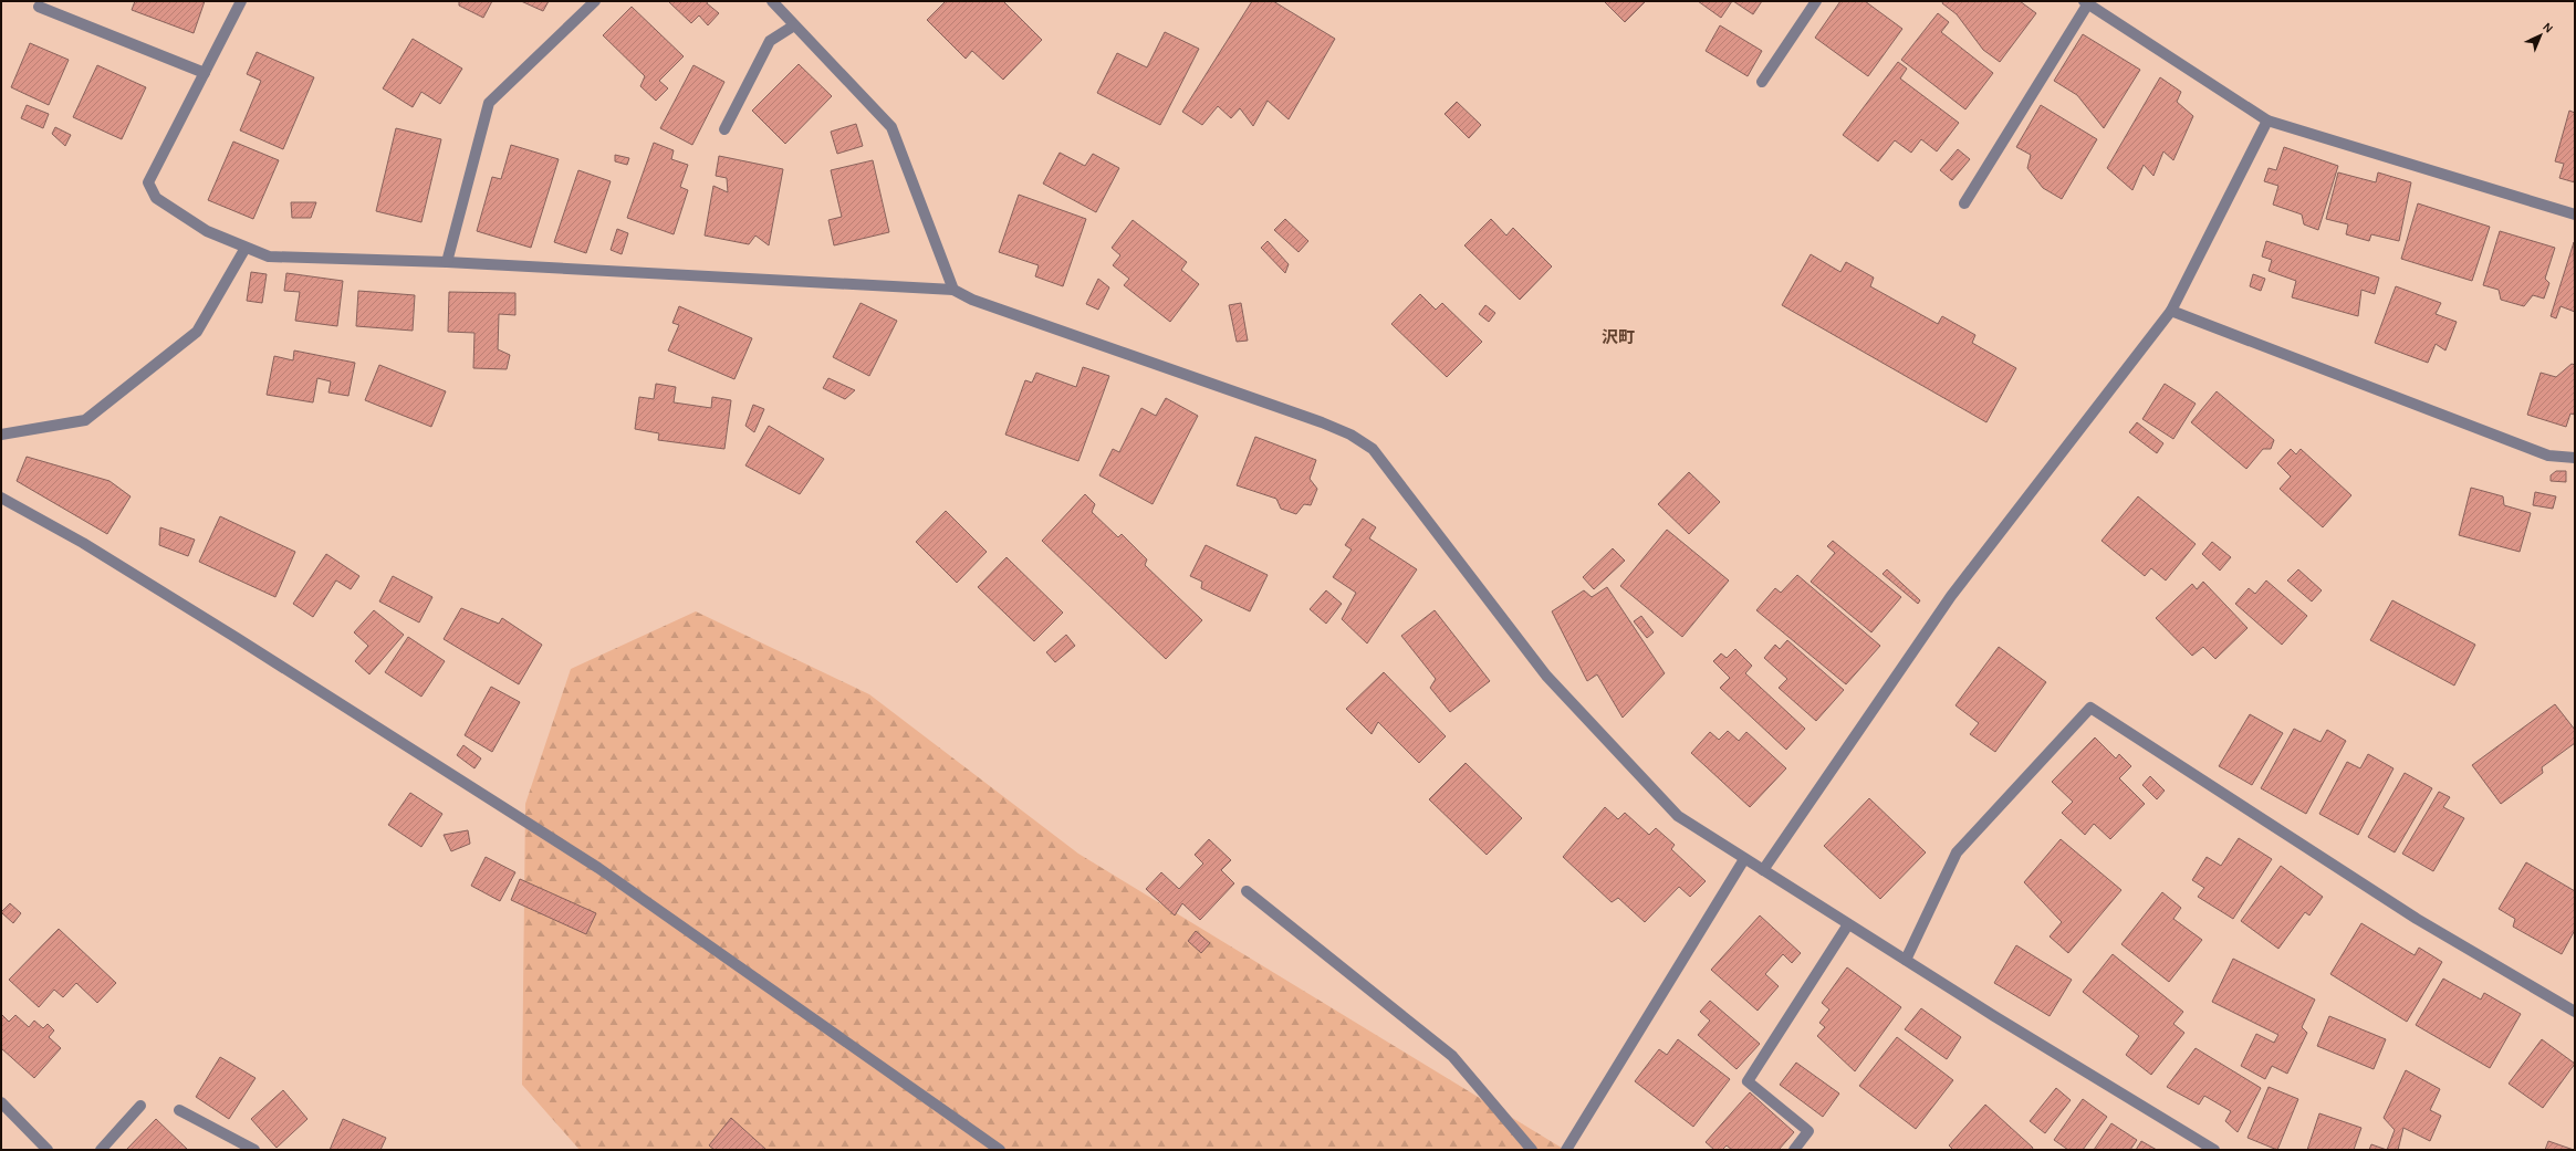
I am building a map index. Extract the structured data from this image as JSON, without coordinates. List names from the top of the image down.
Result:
{
  "districts": ["沢町"],
  "north": "top right"
}
